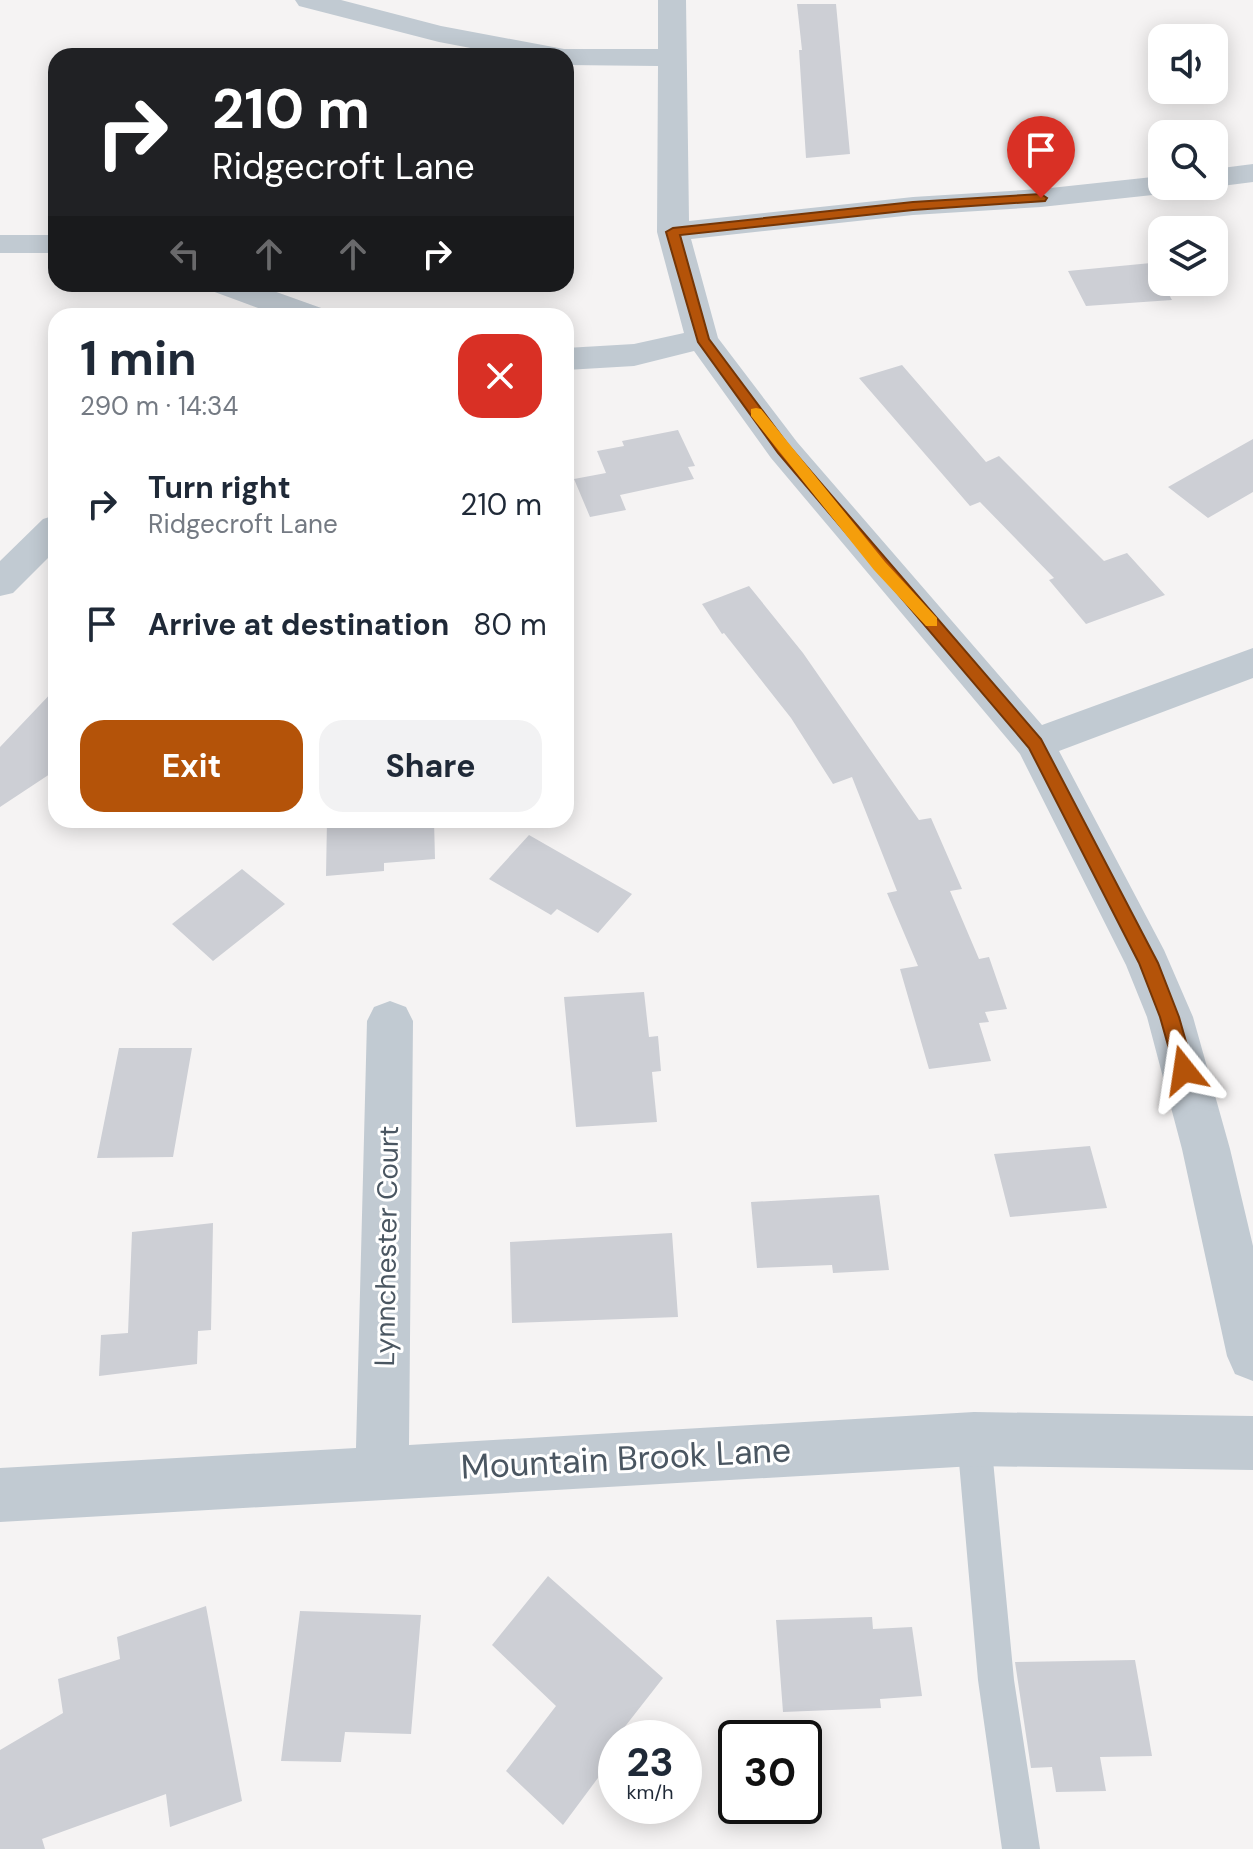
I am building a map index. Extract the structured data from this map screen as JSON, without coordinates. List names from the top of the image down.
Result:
{
  "streets": {
    "street": ["Lynnchester Court", "Mountain Brook Lane"]
  },
  "crossings": [
    ["Lynnchester Court", "Mountain Brook Lane"]
  ],
  "page": {
    "turn": ["210 m", "Ridgecroft Lane"],
    "heading": ["1 min", "290 m · 14:34"],
    "list": [
      {
        "name": "Turn right",
        "note": "Ridgecroft Lane",
        "value": "210 m"
      },
      {
        "name": "Arrive at destination",
        "value": "80 m"
      }
    ],
    "buttons": ["Exit", "Share"],
    "speed": "23 km/h",
    "limit": "30"
  }
}
